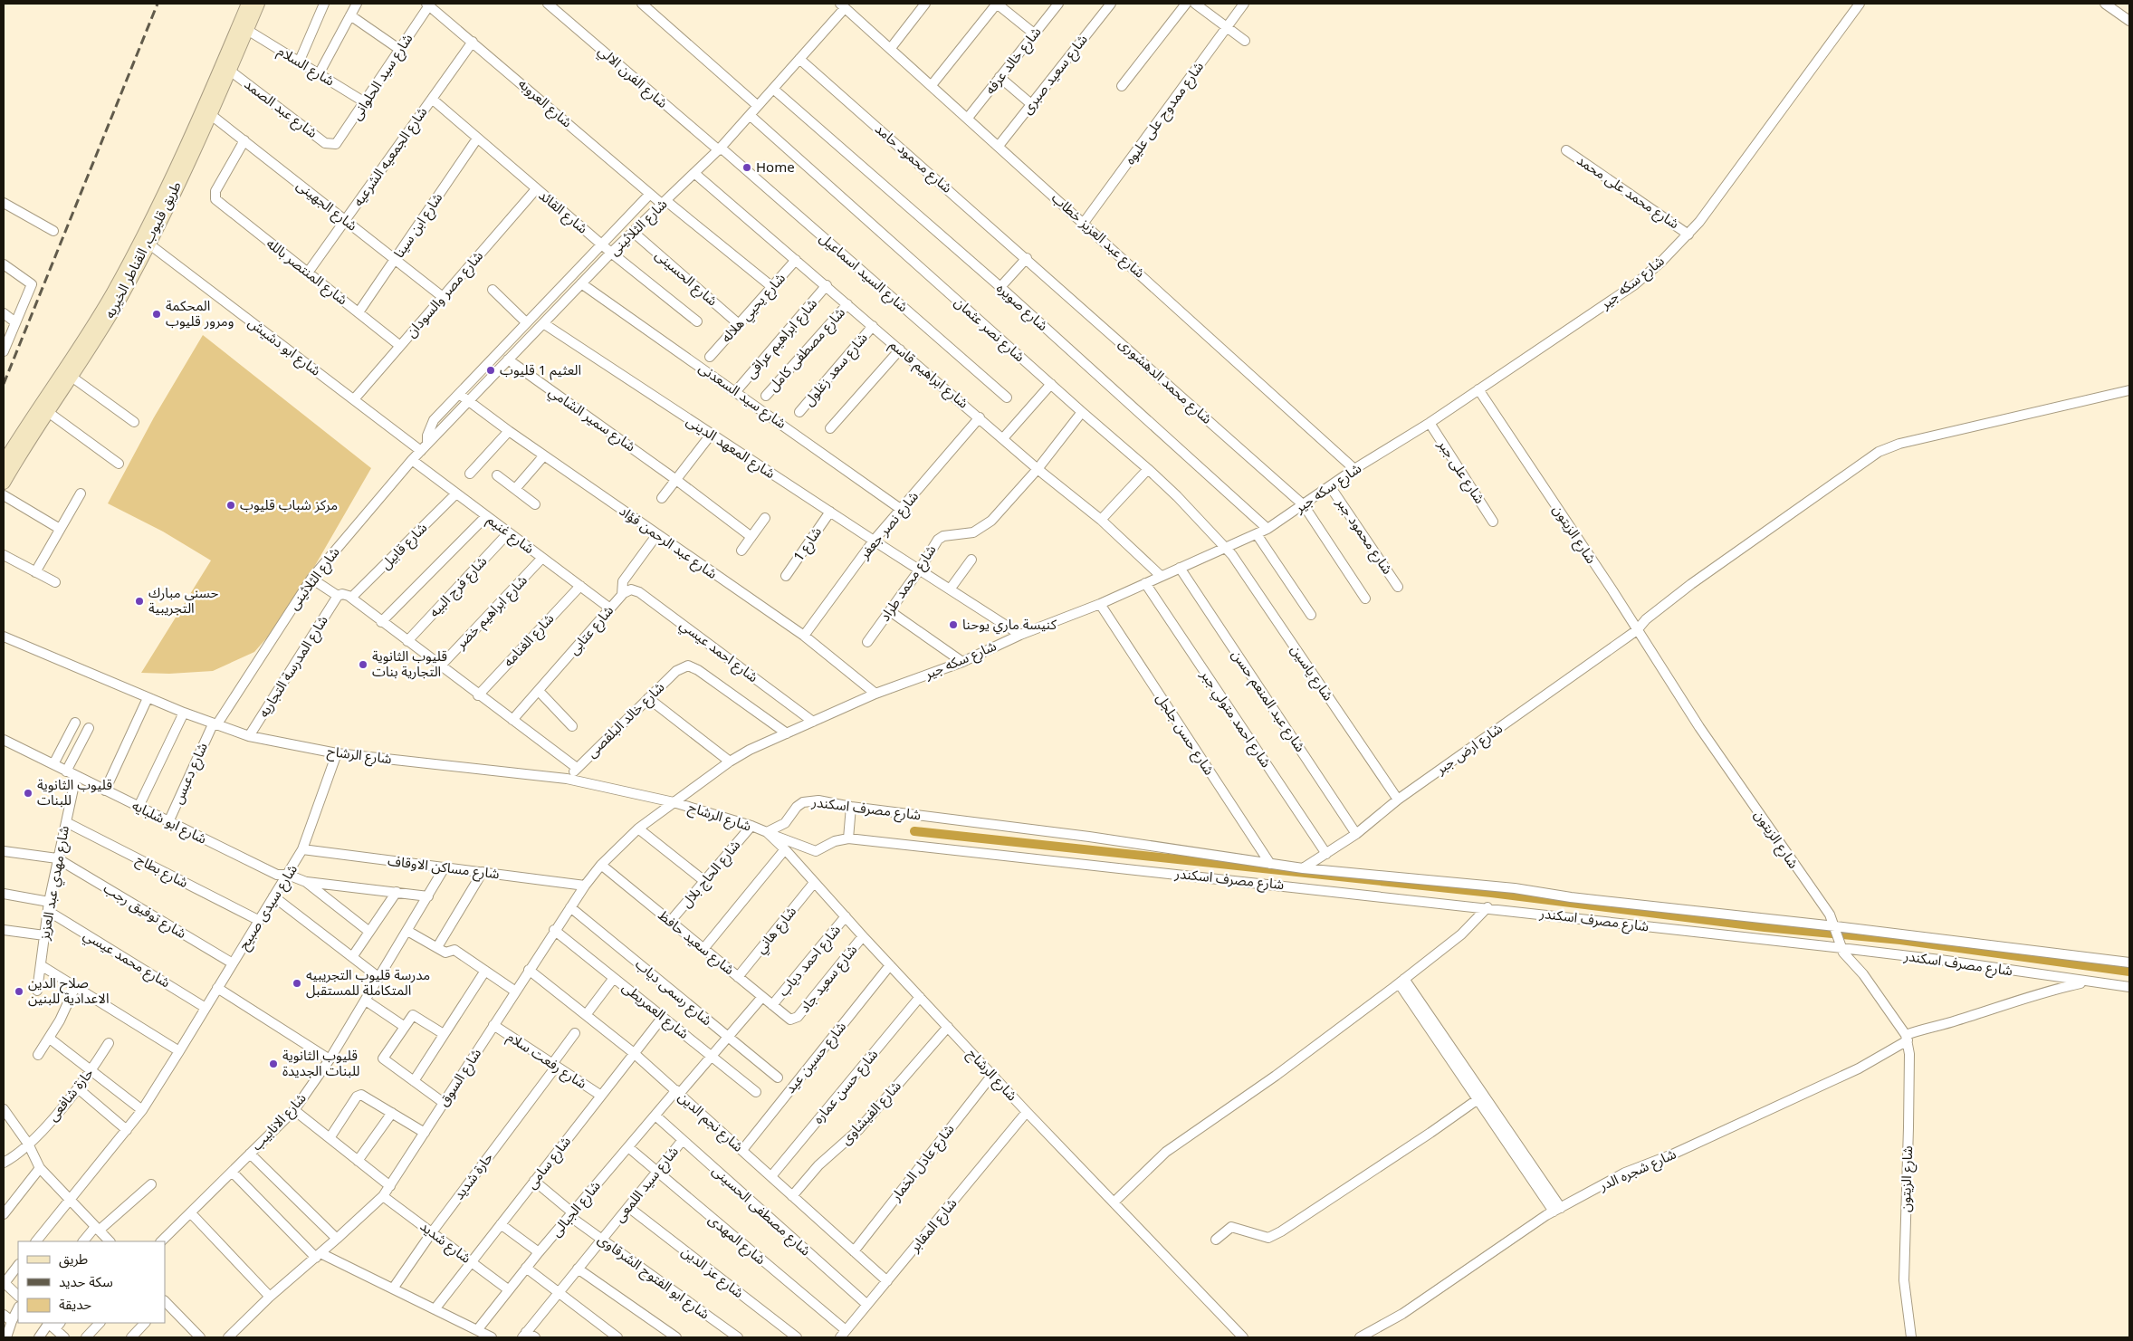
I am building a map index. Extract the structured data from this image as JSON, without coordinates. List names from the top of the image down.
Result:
{
  "streets": {
    "main road": ["طريق قليوب, القناطر الخيريه"],
    "street": [
      "شارع خالد عرفه",
      "شارع السلام",
      "شارع سعيد صبرى",
      "شارع سيد الحلوانى",
      "شارع الفرن الالي",
      "شارع العروبه",
      "شارع عبد الصمد",
      "شارع ممدوح على عليوه",
      "شارع الجمعيه الشرعيه",
      "شارع محمود حامد",
      "شارع محمد على محمد",
      "شارع الجهينى",
      "شارع القائد",
      "شارع ابن سينا",
      "شارع الثلاثينى",
      "شارع عبد العزيز خطاب",
      "شارع المنتصر بالله",
      "شارع السيد اسماعيل",
      "شارع الحسينى",
      "شارع سكه جير",
      "شارع مصر والسودان",
      "شارع صويره",
      "شارع يحيي هلاله",
      "شارع نصر عثمان",
      "شارع ابراهيم عراقى",
      "شارع ابو دشيش",
      "شارع مصطفى كامل",
      "شارع سعد زغلول",
      "شارع ابراهيم قاسم",
      "شارع محمد الدهشورى",
      "شارع سيد السعدنى",
      "شارع سمير الشامي",
      "شارع المعهد الدينى",
      "شارع على جبر",
      "شارع نصر جعفر",
      "شارع غنيم",
      "شارع الزيتون",
      "شارع محمود جبر",
      "شارع عبد الرحمن فؤاد",
      "شارع 1",
      "شارع قابيل",
      "شارع محمد طراد",
      "شارع فرج البيه",
      "شارع ابراهيم خضر",
      "شارع عتابى",
      "شارع الغنامه",
      "شارع احمد عيسي",
      "شارع المدرسة التجاريه",
      "شارع ياسين",
      "شارع عبد المنعم حسن",
      "شارع احمد متولي جبر",
      "شارع خالد البلقصى",
      "شارع حسن جلجل",
      "شارع ارض جبر",
      "شارع الرشاح",
      "شارع دعبس",
      "شارع مصرف اسكندر",
      "شارع ابو شلبايه",
      "شارع مساكن الاوقاف",
      "شارع بطاح",
      "شارع الحاج بلال",
      "شارع مهدي عبد العزيز",
      "شارع سيدى صبيح",
      "شارع توفيق رجب",
      "شارع هاني",
      "شارع سعيد حافظ",
      "شارع محمد عيسي",
      "شارع احمد دياب",
      "شارع سعيد جاد",
      "شارع رسمى دياب",
      "شارع العمريطى",
      "شارع حسين عيد",
      "شارع رفعت سلام",
      "شارع السوق",
      "شارع حسن عماره",
      "حارة شافعى",
      "شارع الفيشاوى",
      "شارع الانابيب",
      "شارع نجم الدين",
      "شارع سامى",
      "شارع عادل الخمار",
      "شارع شجره الدر",
      "حارة شديد",
      "شارع سيد اللمعى",
      "شارع الجبالى",
      "شارع مصطفى الحسينى",
      "شارع المقابر",
      "شارع المهدى",
      "شارع شديد",
      "شارع عز الدين",
      "شارع ابو الفتوح الشرقاوى"
    ]
  },
  "crossings": [
    ["شارع خالد عرفه", "شارع عبد العزيز خطاب"],
    ["شارع السلام", "شارع سيد الحلوانى"],
    ["شارع السلام", "طريق قليوب, القناطر الخيريه"],
    ["شارع سعيد صبرى", "شارع عبد العزيز خطاب"],
    ["شارع سيد الحلوانى", "شارع العروبه"],
    ["شارع سيد الحلوانى", "شارع عبد الصمد"],
    ["شارع الفرن الالي", "شارع الثلاثينى"],
    ["شارع الفرن الالي", "شارع السيد اسماعيل"],
    ["شارع العروبه", "شارع الجمعيه الشرعيه"],
    ["شارع العروبه", "شارع الثلاثينى"],
    ["شارع العروبه", "شارع يحيي هلاله"],
    ["شارع عبد الصمد", "طريق قليوب, القناطر الخيريه"],
    ["شارع ممدوح على عليوه", "شارع عبد العزيز خطاب"],
    ["شارع الجمعيه الشرعيه", "شارع الجهينى"],
    ["شارع الجمعيه الشرعيه", "شارع القائد"],
    ["شارع الجمعيه الشرعيه", "شارع المنتصر بالله"],
    ["شارع محمود حامد", "شارع الثلاثينى"],
    ["شارع محمود حامد", "شارع محمد الدهشورى"],
    ["شارع محمد على محمد", "شارع سكه جير"],
    ["شارع الجهينى", "شارع ابن سينا"],
    ["شارع الجهينى", "طريق قليوب, القناطر الخيريه"],
    ["شارع الجهينى", "شارع المنتصر بالله"],
    ["شارع الجهينى", "شارع مصر والسودان"],
    ["شارع القائد", "شارع ابن سينا"],
    ["شارع القائد", "شارع الثلاثينى"],
    ["شارع القائد", "شارع مصر والسودان"],
    ["شارع ابن سينا", "شارع المنتصر بالله"],
    ["شارع الثلاثينى", "شارع عبد العزيز خطاب"],
    ["شارع الثلاثينى", "شارع السيد اسماعيل"],
    ["شارع الثلاثينى", "شارع الحسينى"],
    ["شارع الثلاثينى", "شارع صويره"],
    ["شارع الثلاثينى", "شارع نصر عثمان"],
    ["شارع الثلاثينى", "شارع ابو دشيش"],
    ["شارع الثلاثينى", "شارع ابراهيم قاسم"],
    ["شارع الثلاثينى", "شارع سيد السعدنى"],
    ["شارع الثلاثينى", "شارع سمير الشامي"],
    ["شارع الثلاثينى", "شارع المعهد الدينى"],
    ["شارع الثلاثينى", "شارع غنيم"],
    ["شارع الثلاثينى", "شارع عبد الرحمن فؤاد"],
    ["شارع الثلاثينى", "شارع الرشاح"],
    ["شارع الثلاثينى", "شارع دعبس"],
    ["شارع عبد العزيز خطاب", "شارع سكه جير"],
    ["طريق قليوب, القناطر الخيريه", "شارع ابو دشيش"],
    ["شارع المنتصر بالله", "شارع مصر والسودان"],
    ["شارع الحسينى", "شارع يحيي هلاله"],
    ["شارع سكه جير", "شارع صويره"],
    ["شارع سكه جير", "شارع نصر عثمان"],
    ["شارع سكه جير", "شارع ابراهيم قاسم"],
    ["شارع سكه جير", "شارع محمد الدهشورى"],
    ["شارع سكه جير", "شارع المعهد الدينى"],
    ["شارع سكه جير", "شارع على جبر"],
    ["شارع سكه جير", "شارع الزيتون"],
    ["شارع سكه جير", "شارع محمود جبر"],
    ["شارع سكه جير", "شارع عبد الرحمن فؤاد"],
    ["شارع سكه جير", "شارع احمد عيسي"],
    ["شارع سكه جير", "شارع ياسين"],
    ["شارع سكه جير", "شارع عبد المنعم حسن"],
    ["شارع سكه جير", "شارع احمد متولي جبر"],
    ["شارع سكه جير", "شارع خالد البلقصى"],
    ["شارع سكه جير", "شارع حسن جلجل"],
    ["شارع سكه جير", "شارع الرشاح"],
    ["شارع سكه جير", "شارع السوق"],
    ["شارع مصر والسودان", "شارع ابو دشيش"],
    ["شارع يحيي هلاله", "شارع ابراهيم قاسم"],
    ["شارع نصر عثمان", "شارع محمد طراد"],
    ["شارع نصر عثمان", "شارع ياسين"],
    ["شارع ابراهيم عراقى", "شارع ابراهيم قاسم"],
    ["شارع ابراهيم عراقى", "شارع سيد السعدنى"],
    ["شارع مصطفى كامل", "شارع ابراهيم قاسم"],
    ["شارع سعد زغلول", "شارع ابراهيم قاسم"],
    ["شارع ابراهيم قاسم", "شارع نصر جعفر"],
    ["شارع ابراهيم قاسم", "شارع محمد طراد"],
    ["شارع سيد السعدنى", "شارع نصر جعفر"],
    ["شارع المعهد الدينى", "شارع نصر جعفر"],
    ["شارع المعهد الدينى", "شارع 1"],
    ["شارع المعهد الدينى", "شارع محمد طراد"],
    ["شارع نصر جعفر", "شارع عبد الرحمن فؤاد"],
    ["شارع غنيم", "شارع قابيل"],
    ["شارع غنيم", "شارع فرج البيه"],
    ["شارع غنيم", "شارع ابراهيم خضر"],
    ["شارع غنيم", "شارع عتابى"],
    ["شارع غنيم", "شارع الغنامه"],
    ["شارع الزيتون", "شارع ارض جبر"],
    ["شارع الزيتون", "شارع مصرف اسكندر"],
    ["شارع الزيتون", "شارع شجره الدر"],
    ["شارع عبد الرحمن فؤاد", "شارع عتابى"],
    ["شارع عتابى", "شارع احمد عيسي"],
    ["شارع المدرسة التجاريه", "شارع الرشاح"],
    ["شارع ياسين", "شارع ارض جبر"],
    ["شارع عبد المنعم حسن", "شارع ارض جبر"],
    ["شارع احمد متولي جبر", "شارع ارض جبر"],
    ["شارع خالد البلقصى", "شارع الرشاح"],
    ["شارع حسن جلجل", "شارع مصرف اسكندر"],
    ["شارع ارض جبر", "شارع مصرف اسكندر"],
    ["شارع الرشاح", "شارع دعبس"],
    ["شارع الرشاح", "شارع مصرف اسكندر"],
    ["شارع الرشاح", "شارع الحاج بلال"],
    ["شارع الرشاح", "شارع سيدى صبيح"],
    ["شارع الرشاح", "شارع هاني"],
    ["شارع الرشاح", "شارع احمد دياب"],
    ["شارع الرشاح", "شارع سعيد جاد"],
    ["شارع الرشاح", "شارع حسين عيد"],
    ["شارع الرشاح", "شارع السوق"],
    ["شارع الرشاح", "شارع حسن عماره"],
    ["شارع الرشاح", "شارع الفيشاوى"],
    ["شارع الرشاح", "شارع عادل الخمار"],
    ["شارع الرشاح", "شارع المقابر"],
    ["شارع دعبس", "شارع ابو شلبايه"],
    ["شارع مصرف اسكندر", "شارع شجره الدر"],
    ["شارع ابو شلبايه", "شارع مهدي عبد العزيز"],
    ["شارع ابو شلبايه", "شارع سيدى صبيح"],
    ["شارع مساكن الاوقاف", "شارع سيدى صبيح"],
    ["شارع مساكن الاوقاف", "شارع السوق"],
    ["شارع مساكن الاوقاف", "شارع الانابيب"],
    ["شارع بطاح", "شارع مهدي عبد العزيز"],
    ["شارع بطاح", "شارع سيدى صبيح"],
    ["شارع الحاج بلال", "شارع سعيد حافظ"],
    ["شارع مهدي عبد العزيز", "شارع توفيق رجب"],
    ["شارع مهدي عبد العزيز", "شارع محمد عيسي"],
    ["شارع سيدى صبيح", "شارع توفيق رجب"],
    ["شارع سيدى صبيح", "شارع محمد عيسي"],
    ["شارع هاني", "شارع سعيد حافظ"],
    ["شارع سعيد حافظ", "شارع احمد دياب"],
    ["شارع سعيد حافظ", "شارع سعيد جاد"],
    ["شارع سعيد حافظ", "شارع السوق"],
    ["شارع سعيد حافظ", "شارع الجبالى"],
    ["شارع رسمى دياب", "شارع السوق"],
    ["شارع رسمى دياب", "شارع الجبالى"],
    ["شارع العمريطى", "شارع السوق"],
    ["شارع العمريطى", "شارع سامى"],
    ["شارع العمريطى", "شارع الجبالى"],
    ["شارع حسين عيد", "شارع نجم الدين"],
    ["شارع رفعت سلام", "شارع السوق"],
    ["شارع رفعت سلام", "شارع سامى"],
    ["شارع رفعت سلام", "حارة شديد"],
    ["شارع السوق", "شارع نجم الدين"],
    ["شارع السوق", "شارع شديد"],
    ["شارع حسن عماره", "شارع نجم الدين"],
    ["شارع الفيشاوى", "شارع نجم الدين"],
    ["شارع نجم الدين", "شارع سامى"],
    ["شارع نجم الدين", "شارع عادل الخمار"],
    ["شارع نجم الدين", "شارع الجبالى"],
    ["شارع نجم الدين", "شارع المقابر"],
    ["شارع سامى", "شارع شديد"],
    ["شارع سامى", "شارع ابو الفتوح الشرقاوى"],
    ["حارة شديد", "شارع شديد"],
    ["شارع سيد اللمعى", "شارع مصطفى الحسينى"],
    ["شارع سيد اللمعى", "شارع المهدى"],
    ["شارع سيد اللمعى", "شارع عز الدين"],
    ["شارع سيد اللمعى", "شارع ابو الفتوح الشرقاوى"],
    ["شارع الجبالى", "شارع مصطفى الحسينى"],
    ["شارع الجبالى", "شارع المهدى"],
    ["شارع الجبالى", "شارع شديد"],
    ["شارع الجبالى", "شارع ابو الفتوح الشرقاوى"],
    ["شارع مصطفى الحسينى", "شارع المقابر"],
    ["شارع المقابر", "شارع المهدى"]
  ],
  "places": [
    "Home",
    "المحكمة ومرور قليوب",
    "العثيم 1 قليوب",
    "مركز شباب قليوب",
    "حسني مبارك التجريبية",
    "كنيسة ماري يوحنا",
    "قليوب الثانوية التجارية بنات",
    "قليوب الثانوية للبنات",
    "مدرسة قليوب التجريبيه المتكاملة للمستقبل",
    "صلاح الدين الاعدادية للبنين",
    "قليوب الثانوية للبنات الجديدة"
  ],
  "legend": ["طريق", "سكة حديد", "حديقة"]
}
